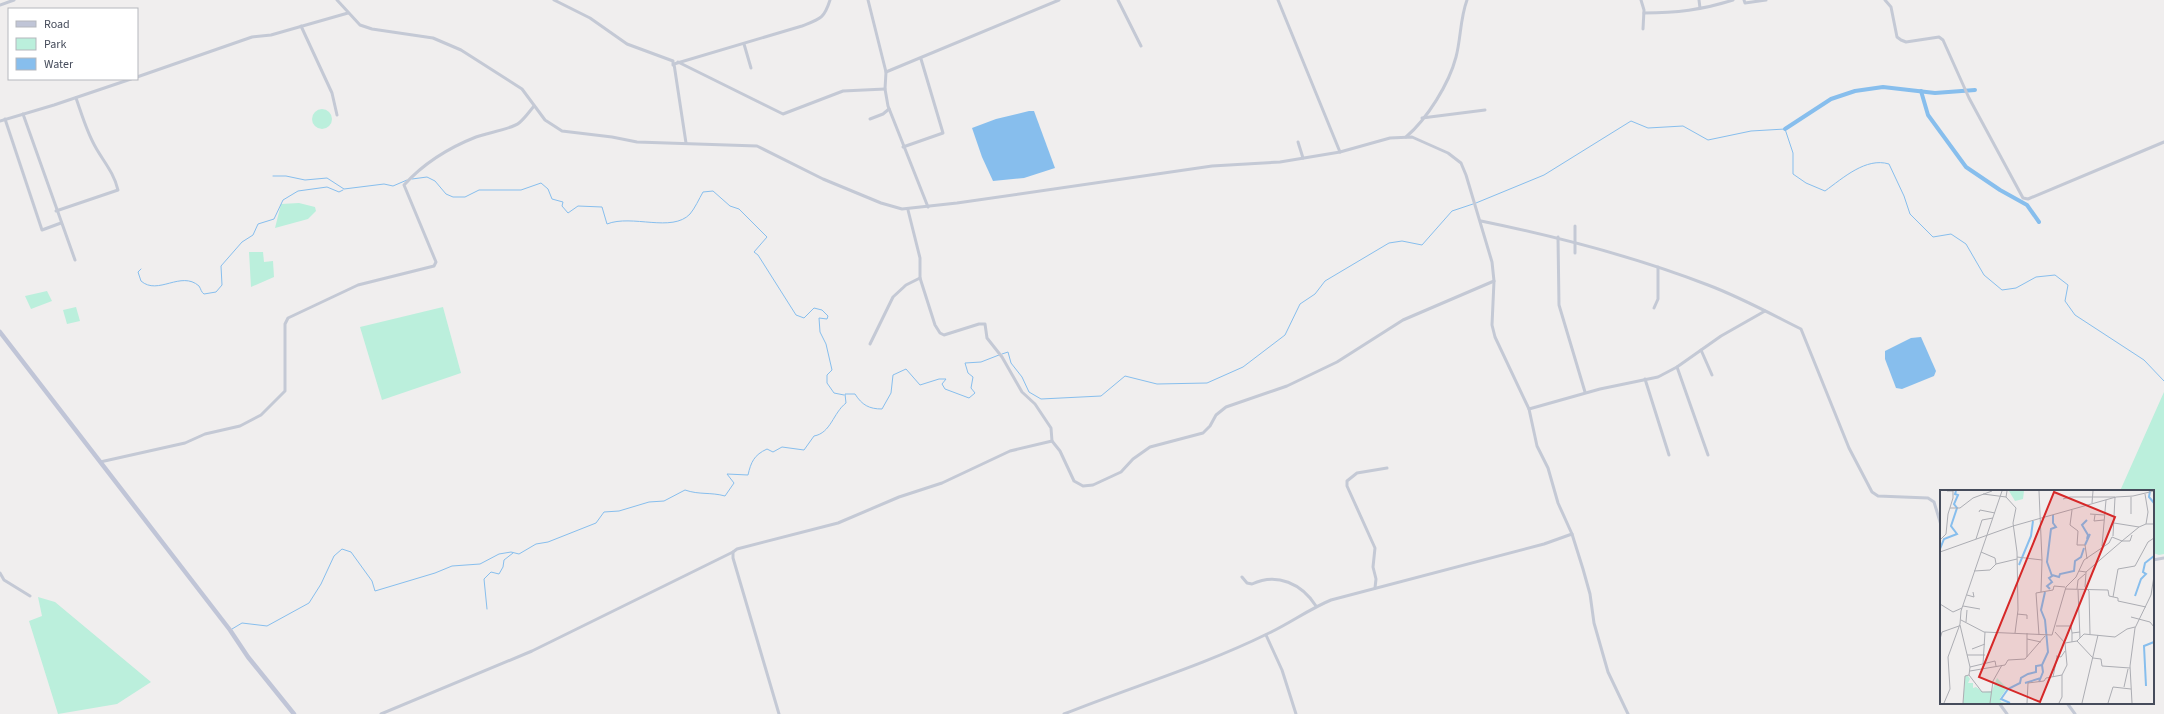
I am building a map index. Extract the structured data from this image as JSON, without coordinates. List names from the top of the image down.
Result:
{
  "legend": ["Road", "Park", "Water"]
}
